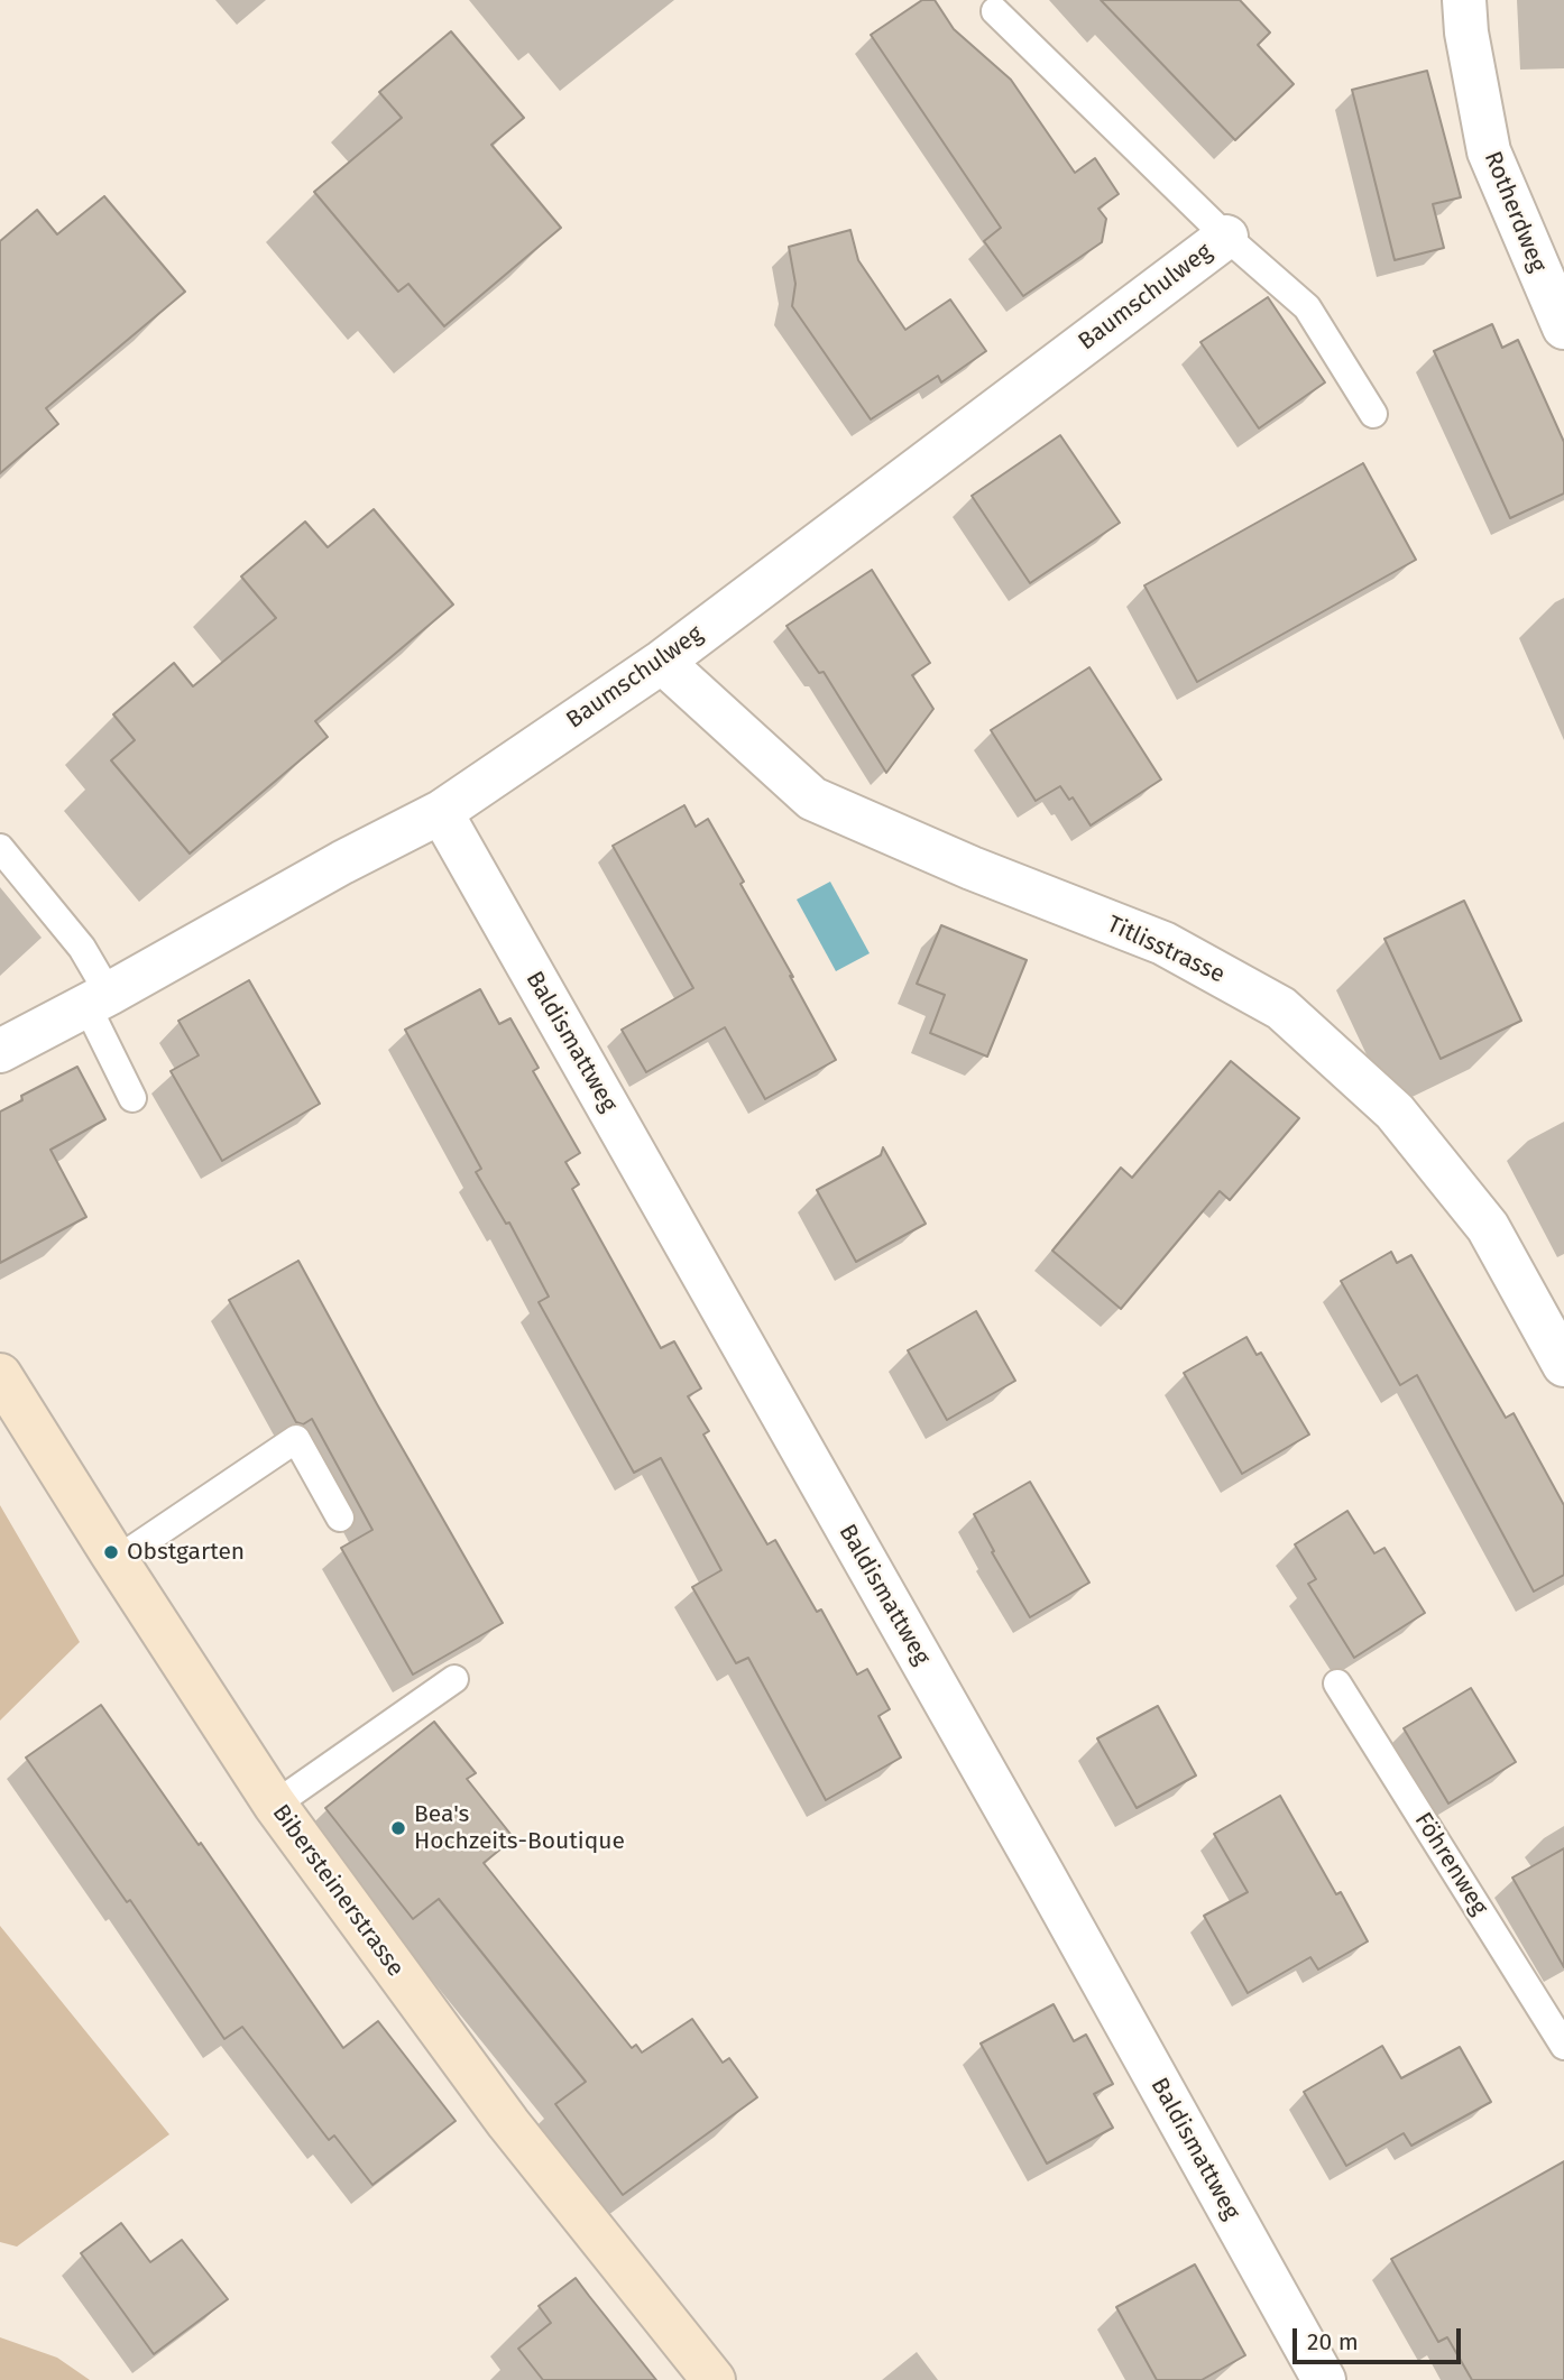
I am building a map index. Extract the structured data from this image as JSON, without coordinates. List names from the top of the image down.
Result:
{
  "streets": {
    "main road": ["Bibersteinerstrasse"],
    "street": [
      "Rotherdweg",
      "Baumschulweg",
      "Titlisstrasse",
      "Baldismattweg"
    ],
    "lane": ["Föhrenweg"]
  },
  "crossings": [
    ["Baumschulweg", "Titlisstrasse"],
    ["Baumschulweg", "Baldismattweg"]
  ],
  "places": ["Obstgarten", "Bea's Hochzeits-Boutique"],
  "scale_bar": "20 m"
}
